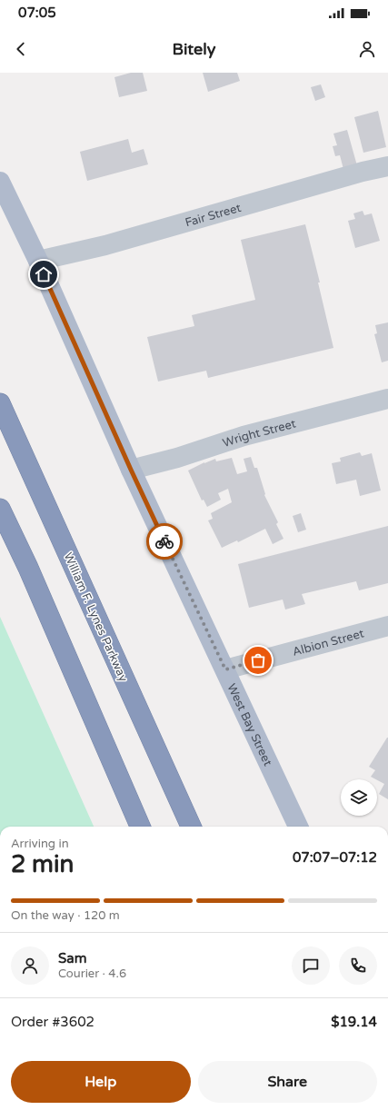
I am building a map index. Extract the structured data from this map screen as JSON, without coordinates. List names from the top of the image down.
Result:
{
  "streets": {
    "highway": ["William F. Lynes Parkway"],
    "main road": ["West Bay Street"],
    "street": ["Fair Street", "Wright Street", "Albion Street"]
  },
  "crossings": [
    ["Fair Street", "West Bay Street"],
    ["Wright Street", "West Bay Street"],
    ["Albion Street", "West Bay Street"]
  ],
  "page": {
    "status": "07:05",
    "header": "Bitely",
    "heading": ["2 min", "Arriving in", "07:07–07:12"],
    "panel": [
      "Sam",
      "Courier · 4.6",
      "Order #3602",
      "$19.14"
    ],
    "bar": "On the way · 120 m",
    "buttons": ["Help", "Share"]
  }
}
